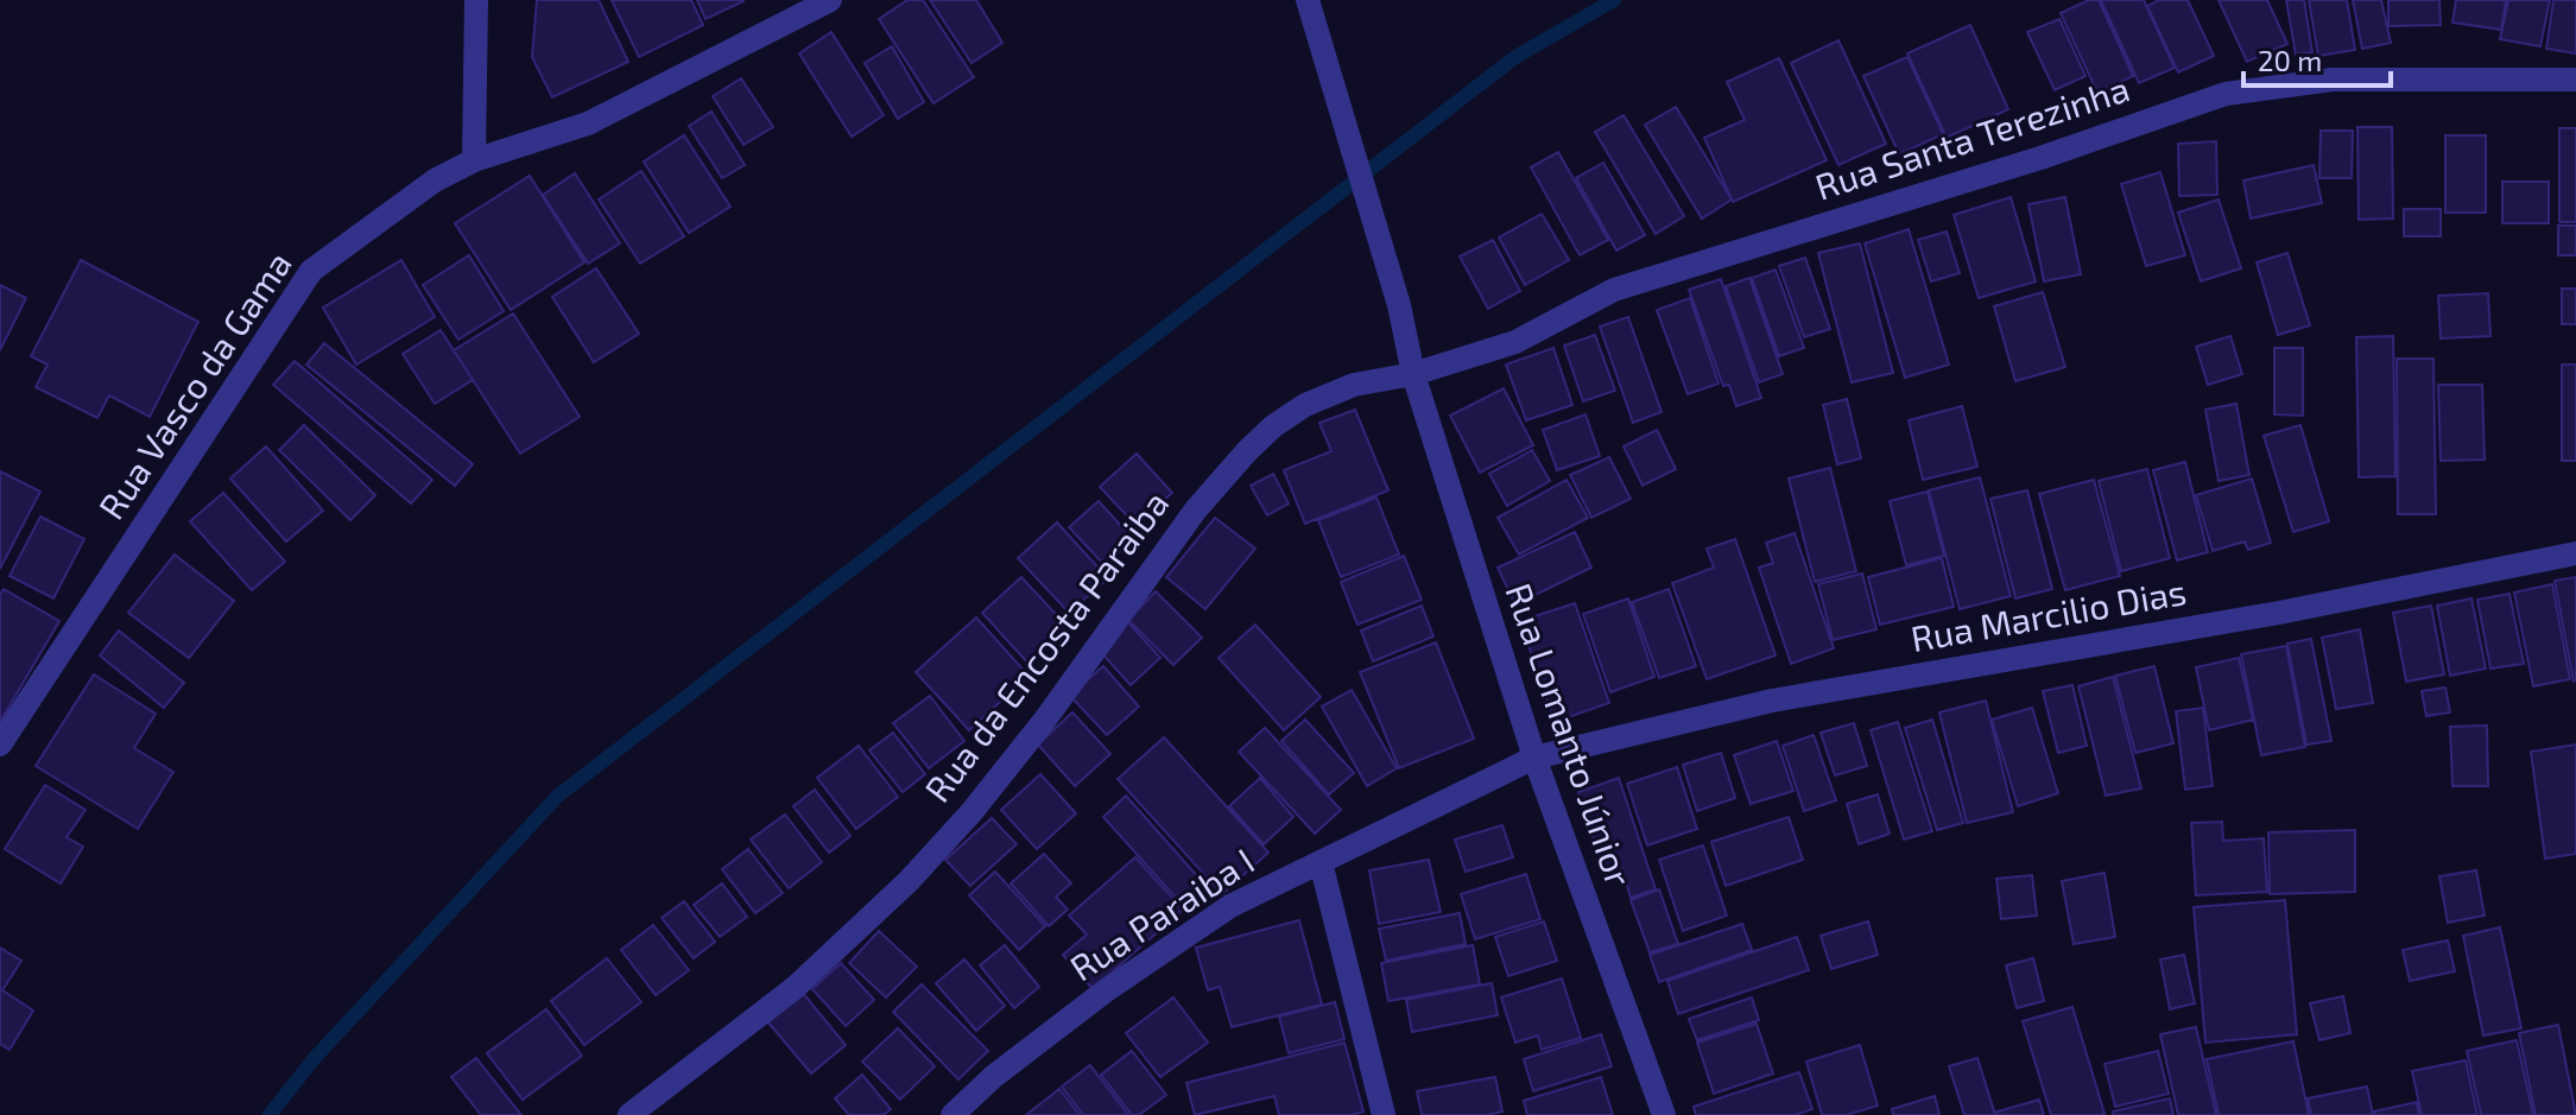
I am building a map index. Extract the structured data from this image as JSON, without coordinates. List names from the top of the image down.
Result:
{
  "streets": {
    "street": [
      "Rua Santa Terezinha",
      "Rua Vasco da Gama",
      "Rua Marcilio Dias",
      "Rua da Encosta Paraiba",
      "Rua Lomanto Júnior",
      "Rua Paraiba I"
    ]
  },
  "crossings": [
    ["Rua Santa Terezinha", "Rua da Encosta Paraiba"],
    ["Rua Santa Terezinha", "Rua Lomanto Júnior"],
    ["Rua Marcilio Dias", "Rua Lomanto Júnior"],
    ["Rua Marcilio Dias", "Rua Paraiba I"],
    ["Rua da Encosta Paraiba", "Rua Lomanto Júnior"],
    ["Rua Lomanto Júnior", "Rua Paraiba I"]
  ],
  "scale_bar": "20 m"
}
